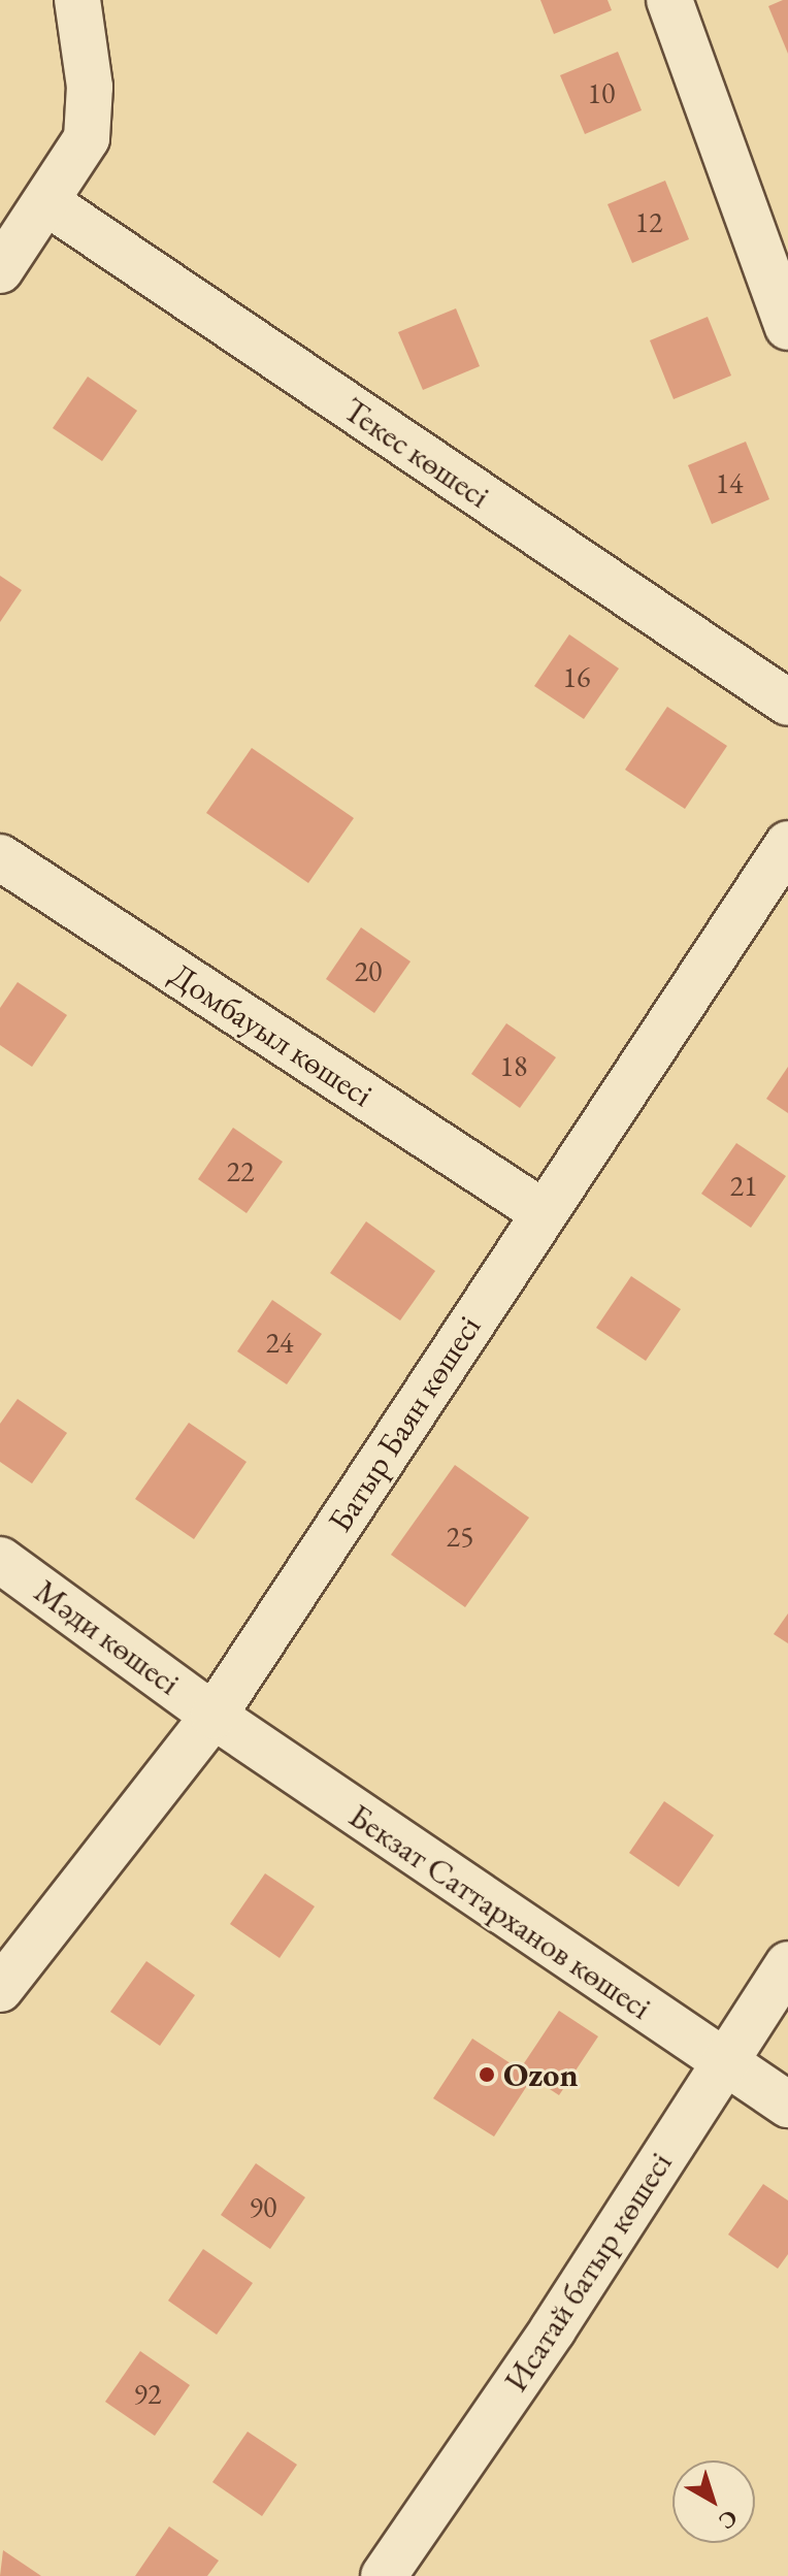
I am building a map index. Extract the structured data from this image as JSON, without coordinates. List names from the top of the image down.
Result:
{
  "streets": {
    "street": [
      "Текес көшесі",
      "Домбауыл көшесі",
      "Батыр Баян көшесі",
      "Мәди көшесі",
      "Бекзат Саттарханов көшесі",
      "Исатай батыр көшесі"
    ]
  },
  "crossings": [
    ["Домбауыл көшесі", "Батыр Баян көшесі"],
    ["Батыр Баян көшесі", "Мәди көшесі"],
    ["Батыр Баян көшесі", "Бекзат Саттарханов көшесі"],
    ["Мәди көшесі", "Бекзат Саттарханов көшесі"],
    ["Бекзат Саттарханов көшесі", "Исатай батыр көшесі"]
  ],
  "places": ["Ozon"],
  "house_numbers": [
    "10",
    "12",
    "14",
    "16",
    "20",
    "18",
    "22",
    "21",
    "24",
    "25",
    "90",
    "92"
  ],
  "north": "bottom right"
}
